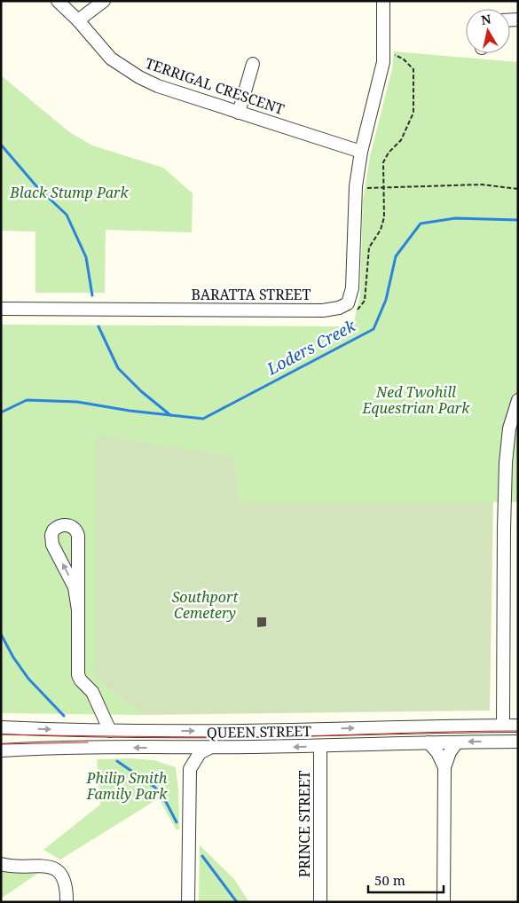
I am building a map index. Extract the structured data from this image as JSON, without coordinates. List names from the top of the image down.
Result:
{
  "streets": {
    "street": [
      "TERRIGAL CRESCENT",
      "BARATTA STREET",
      "QUEEN STREET",
      "PRINCE STREET"
    ]
  },
  "crossings": [
    ["TERRIGAL CRESCENT", "BARATTA STREET"],
    ["QUEEN STREET", "PRINCE STREET"]
  ],
  "water": ["Loders Creek"],
  "parks": [
    "Black Stump Park",
    "Ned Twohill Equestrian Park",
    "Southport Cemetery",
    "Philip Smith Family Park"
  ],
  "scale_bar": "50 m",
  "north": "top"
}
